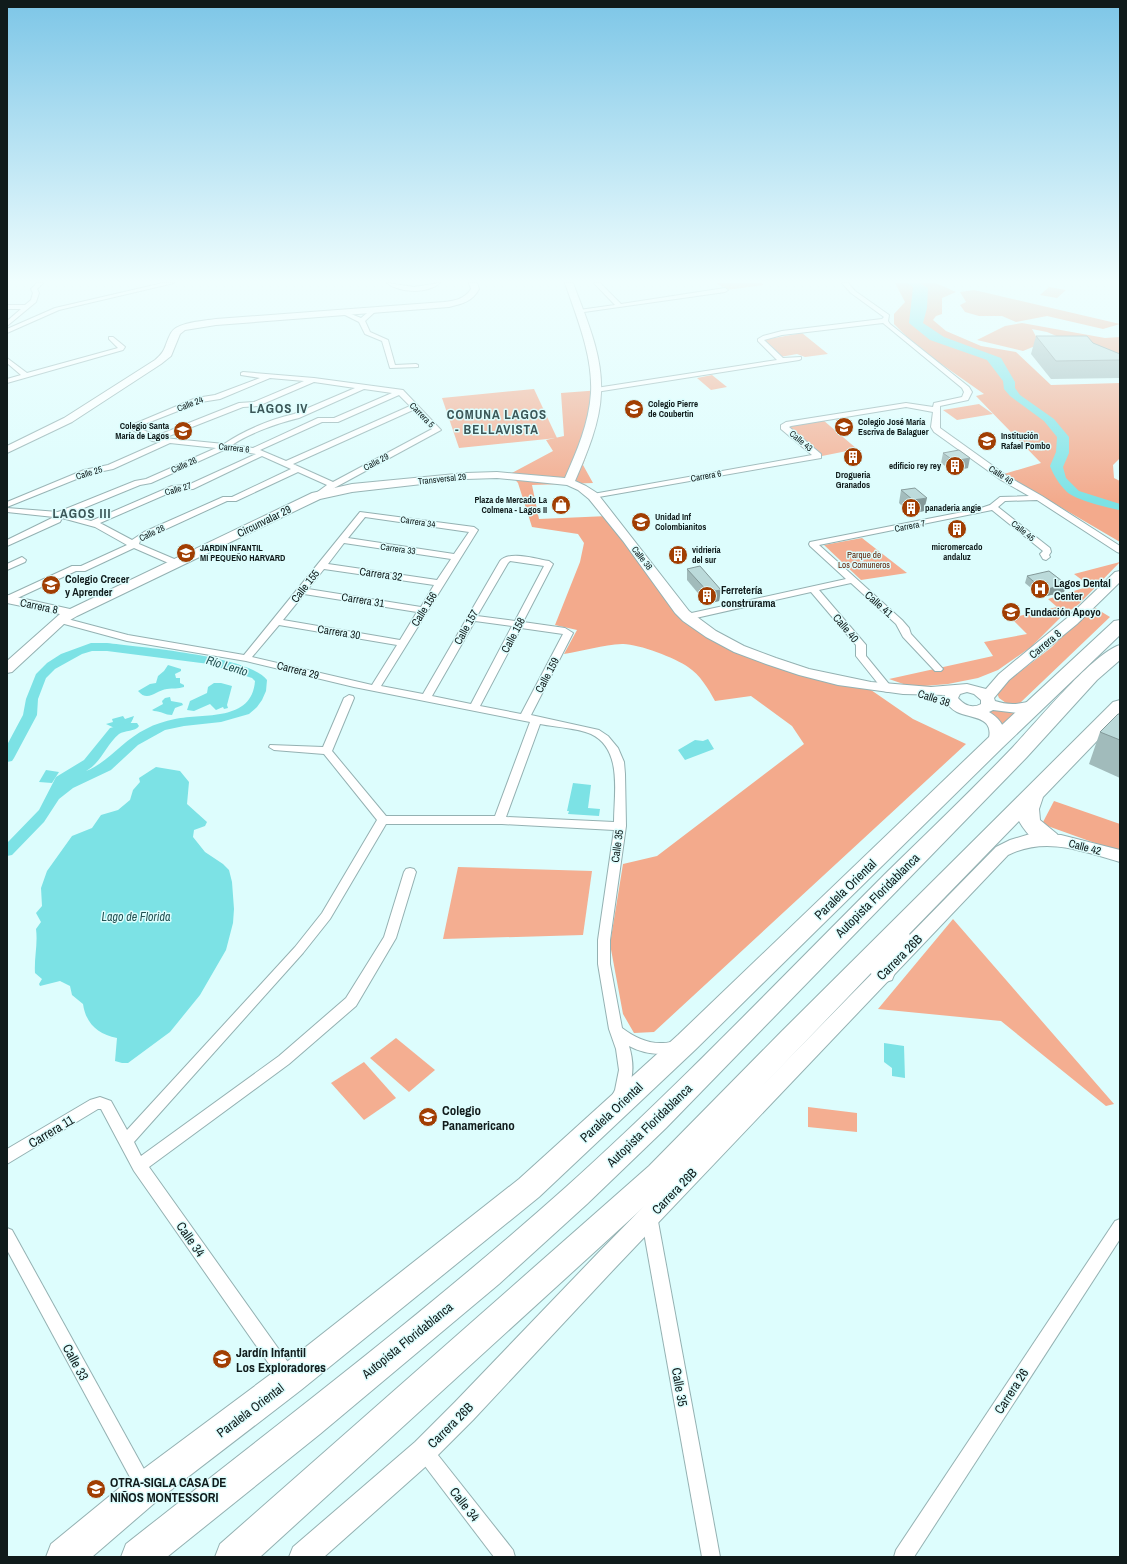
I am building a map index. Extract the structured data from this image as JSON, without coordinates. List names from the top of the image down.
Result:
{
  "streets": {
    "highway": ["Paralela Oriental", "Autopista Floridablanca"],
    "street": [
      "Calle 24",
      "Carrera 5",
      "Calle 43",
      "Carrera 6",
      "Calle 29",
      "Calle 26",
      "Calle 25",
      "Calle 46",
      "Transversal 29",
      "Calle 27",
      "Circunvalar 29",
      "Carrera 34",
      "Carrera 7",
      "Calle 45",
      "Calle 28",
      "Carrera 33",
      "Calle 38",
      "Carrera 32",
      "Calle 155",
      "Carrera 31",
      "Calle 41",
      "Carrera 8",
      "Calle 156",
      "Calle 157",
      "Calle 40",
      "Carrera 30",
      "Calle 158",
      "Carrera 29",
      "Calle 159",
      "Calle 35",
      "Calle 42",
      "Carrera 26B",
      "Carrera 11",
      "Calle 34",
      "Calle 33",
      "Carrera 26"
    ]
  },
  "crossings": [
    ["Calle 24", "Carrera 5"],
    ["Calle 24", "Carrera 6"],
    ["Carrera 5", "Calle 29"],
    ["Carrera 5", "Calle 26"],
    ["Calle 43", "Carrera 6"],
    ["Calle 43", "Calle 46"],
    ["Carrera 6", "Calle 29"],
    ["Carrera 6", "Calle 26"],
    ["Carrera 6", "Calle 25"],
    ["Carrera 6", "Calle 27"],
    ["Carrera 6", "Calle 28"],
    ["Carrera 6", "Calle 38"],
    ["Calle 29", "Transversal 29"],
    ["Calle 29", "Circunvalar 29"],
    ["Calle 46", "Carrera 7"],
    ["Transversal 29", "Circunvalar 29"],
    ["Transversal 29", "Calle 38"],
    ["Circunvalar 29", "Carrera 8"],
    ["Circunvalar 29", "Carrera 29"],
    ["Carrera 34", "Calle 155"],
    ["Carrera 34", "Calle 156"],
    ["Carrera 7", "Calle 45"],
    ["Carrera 7", "Calle 41"],
    ["Calle 28", "Carrera 8"],
    ["Carrera 33", "Calle 155"],
    ["Carrera 33", "Calle 156"],
    ["Calle 38", "Carrera 8"],
    ["Calle 38", "Calle 40"],
    ["Carrera 32", "Calle 155"],
    ["Carrera 32", "Calle 156"],
    ["Calle 155", "Carrera 31"],
    ["Calle 155", "Carrera 30"],
    ["Calle 155", "Carrera 29"],
    ["Carrera 31", "Calle 156"],
    ["Carrera 8", "Carrera 29"],
    ["Calle 156", "Carrera 30"],
    ["Calle 156", "Carrera 29"],
    ["Calle 157", "Calle 158"],
    ["Calle 157", "Carrera 29"],
    ["Calle 158", "Carrera 29"],
    ["Calle 158", "Calle 159"],
    ["Carrera 29", "Calle 159"],
    ["Carrera 29", "Calle 35"],
    ["Calle 159", "Calle 35"],
    ["Calle 35", "Paralela Oriental"],
    ["Calle 35", "Carrera 26B"],
    ["Calle 42", "Carrera 26B"],
    ["Paralela Oriental", "Calle 34"],
    ["Paralela Oriental", "Calle 33"],
    ["Carrera 26B", "Calle 34"],
    ["Carrera 11", "Calle 34"]
  ],
  "districts": ["LAGOS IV", "COMUNA LAGOS - BELLAVISTA", "LAGOS III"],
  "water": ["Río Lento", "Lago de Florida"],
  "parks": ["Parque de Los Comuneros"],
  "places": {
    "school or university": [
      "Colegio Pierre de Coubertin",
      "Colegio José María Escriva de Balaguer",
      "Colegio Santa María de Lagos",
      "Institución Rafael Pombo",
      "Unidad Inf Colombianitos",
      "JARDIN INFANTIL MI PEQUEÑO HARVARD",
      "Colegio Crecer y Aprender",
      "Fundación Apoyo",
      "Colegio Panamericano",
      "Jardín Infantil Los Exploradores",
      "OTRA-SIGLA CASA DE NIÑOS MONTESSORI"
    ],
    "building": [
      "Drogueria Granados",
      "edificio rey rey",
      "panaderia angie",
      "micromercado andaluz",
      "vidriería del sur",
      "Ferretería construrama"
    ],
    "shop": ["Plaza de Mercado La Colmena - Lagos II"],
    "hospital": ["Lagos Dental Center"]
  }
}
